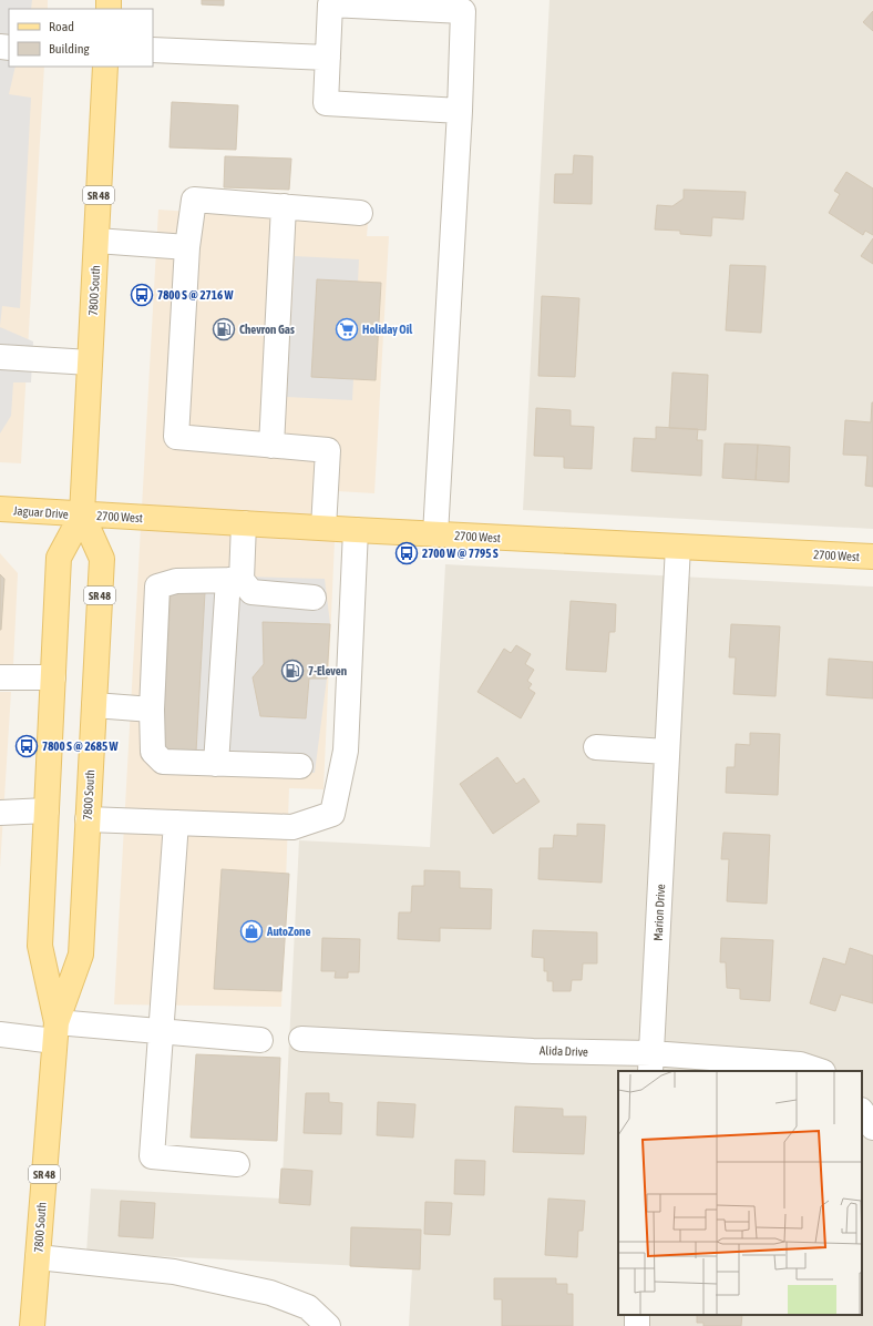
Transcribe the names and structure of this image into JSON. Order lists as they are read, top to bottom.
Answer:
{
  "streets": {
    "main road": [
      "SR 48",
      "7800 South",
      "Jaguar Drive",
      "2700 West"
    ],
    "street": ["Marion Drive", "Alida Drive"]
  },
  "crossings": [
    ["7800 South", "Jaguar Drive"],
    ["7800 South", "2700 West"],
    ["Jaguar Drive", "2700 West"],
    ["2700 West", "Marion Drive"],
    ["Marion Drive", "Alida Drive"]
  ],
  "places": {
    "bus stop": ["7800 S @ 2716 W", "2700 W @ 7795 S", "7800 S @ 2685 W"],
    "fuel station": ["Chevron Gas", "7-Eleven"],
    "supermarket": ["Holiday Oil"],
    "shop": ["AutoZone"]
  },
  "legend": ["Road", "Building"]
}
